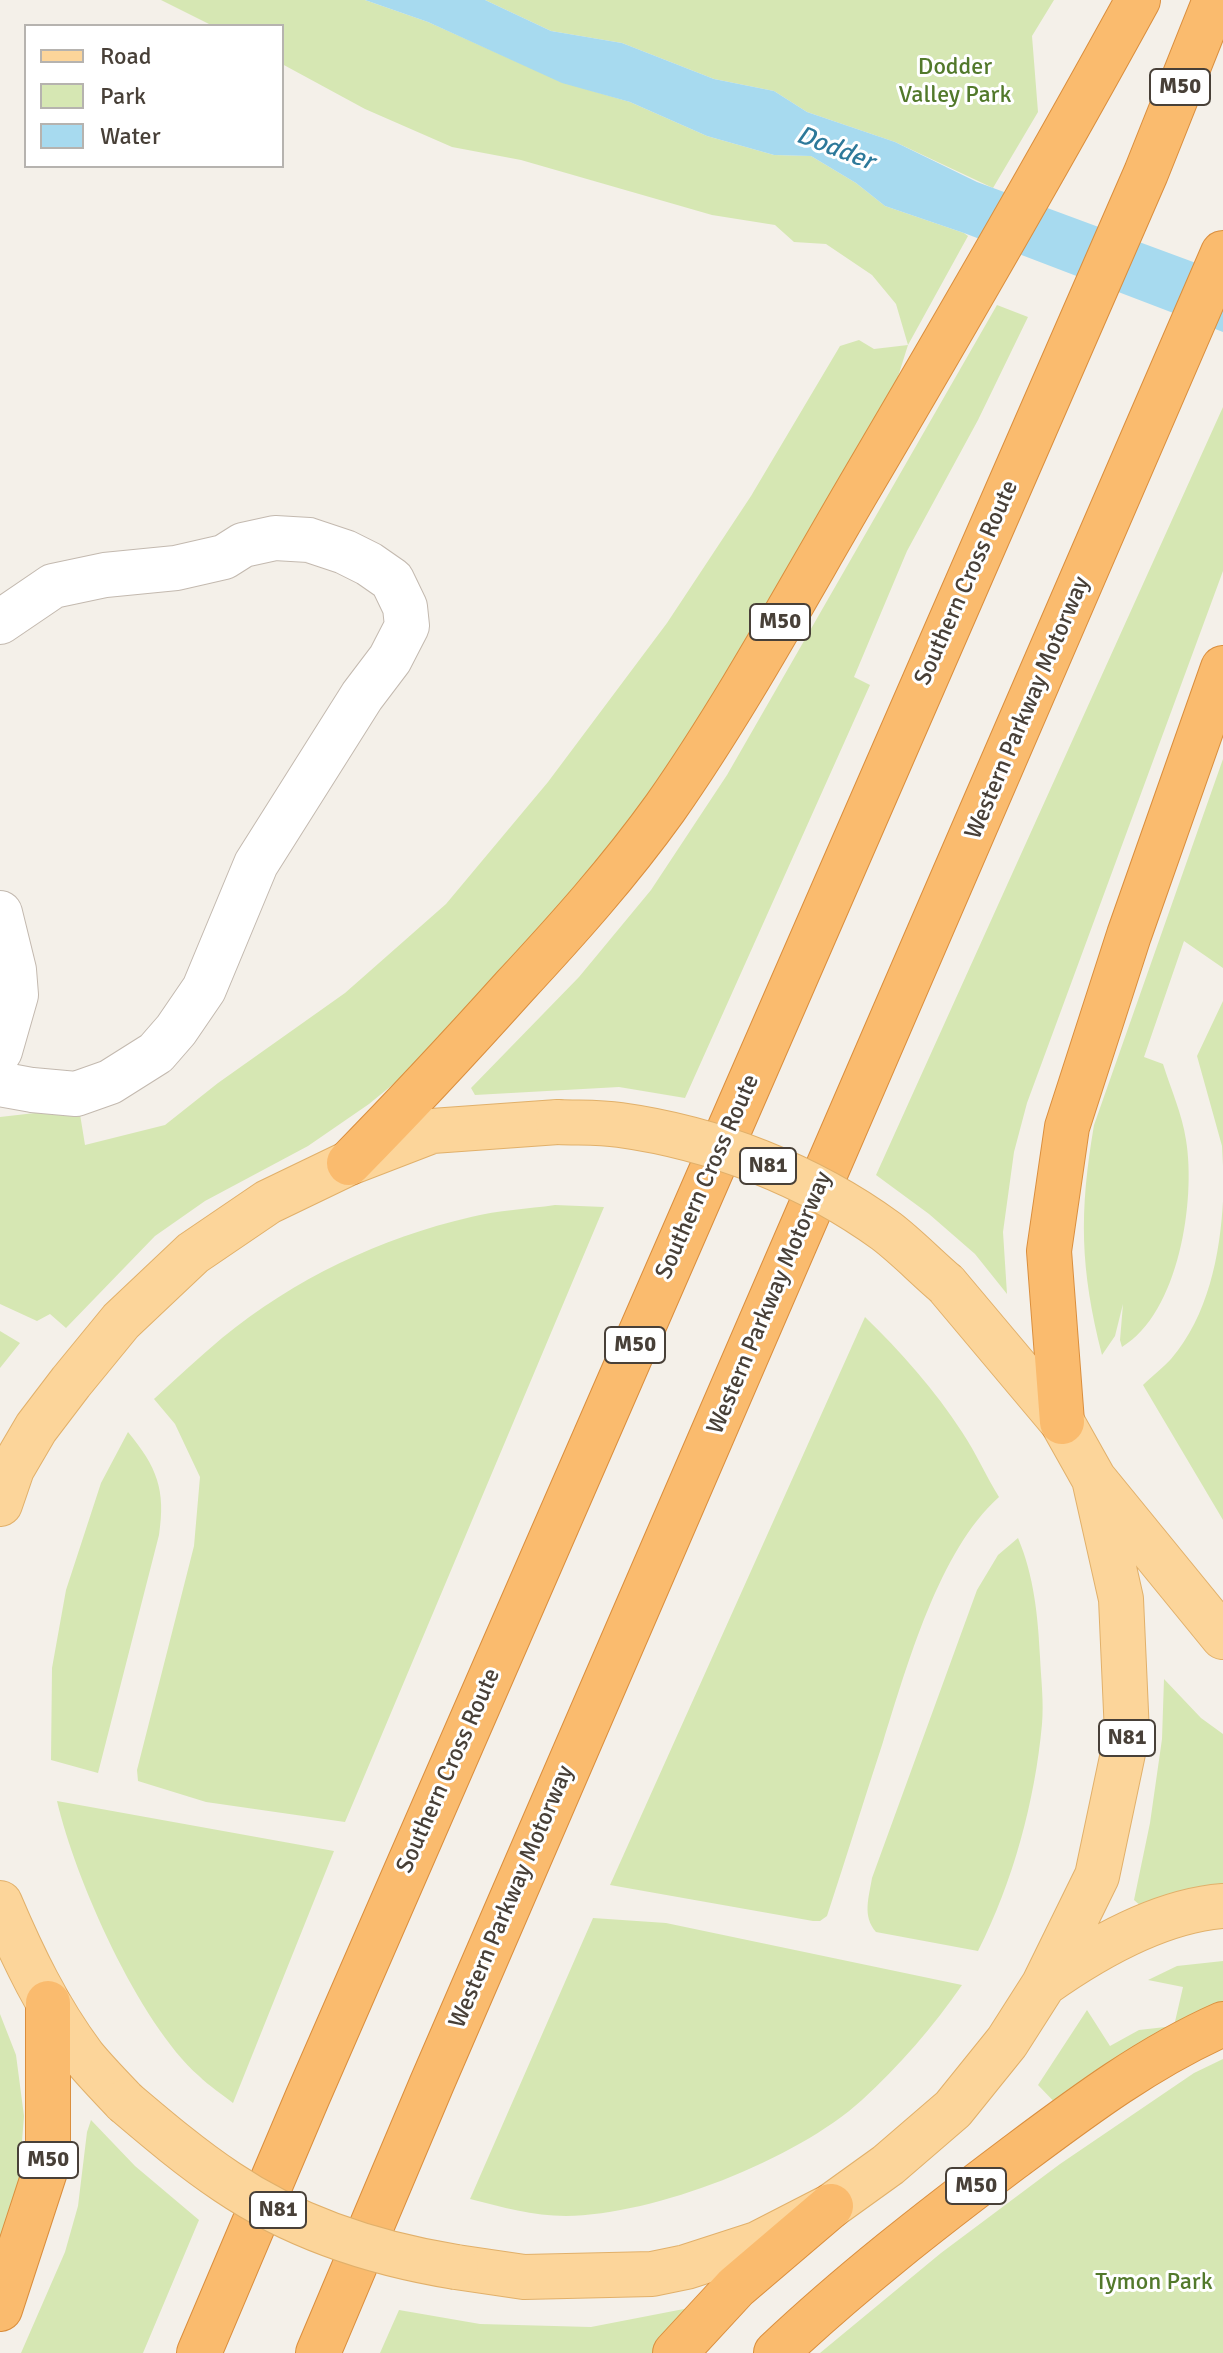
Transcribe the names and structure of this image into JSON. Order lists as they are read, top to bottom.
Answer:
{
  "streets": {
    "highway": ["M50", "Southern Cross Route", "Western Parkway Motorway"],
    "main road": ["N81"]
  },
  "crossings": [
    ["M50", "N81"]
  ],
  "water": ["Dodder"],
  "parks": ["Dodder Valley Park", "Tymon Park"],
  "legend": ["Road", "Park", "Water"]
}
